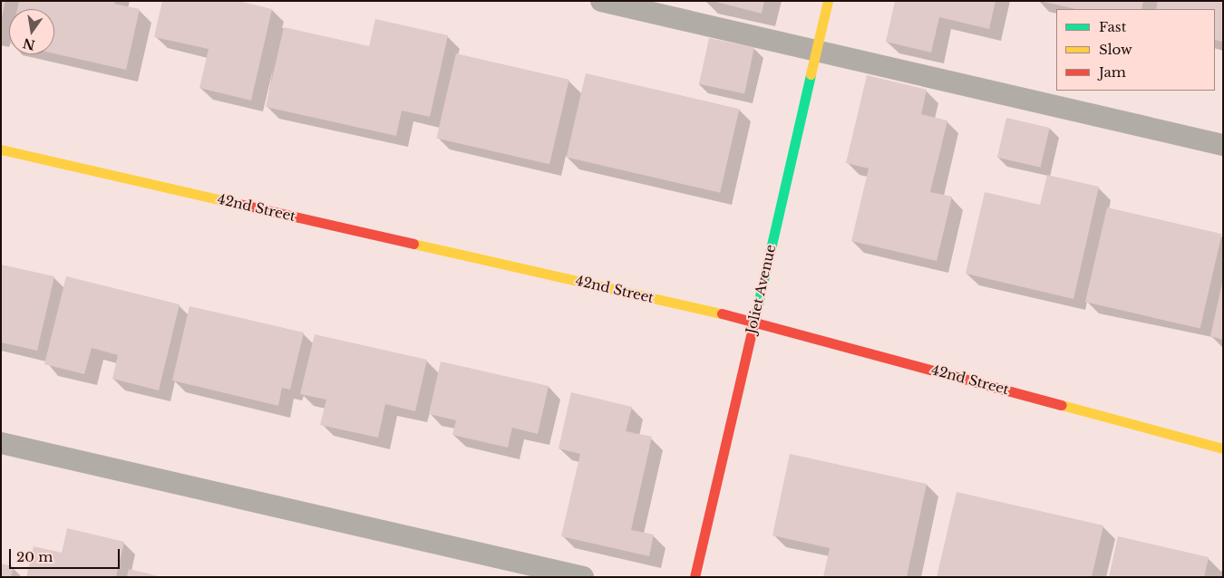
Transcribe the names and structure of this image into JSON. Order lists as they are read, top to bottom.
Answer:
{
  "streets": {
    "street": ["42nd Street", "Joliet Avenue"]
  },
  "crossings": [
    ["42nd Street", "Joliet Avenue"]
  ],
  "legend": ["Fast", "Slow", "Jam"],
  "scale_bar": "20 m",
  "north": "bottom"
}
